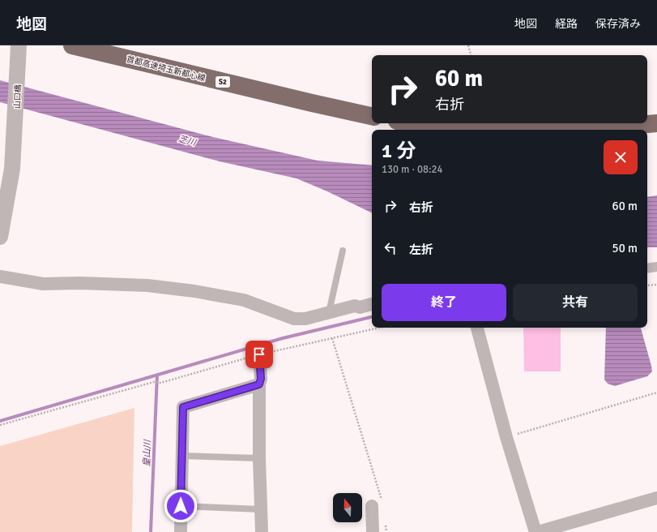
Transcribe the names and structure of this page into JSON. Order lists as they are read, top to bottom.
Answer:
{
  "streets": {
    "highway": ["首都高速埼玉新都心線", "S2"],
    "street": ["山口橋"]
  },
  "water": ["芝川", "皇山川"],
  "north": "top",
  "page": {
    "header": "地図",
    "nav": ["地図", "経路", "保存済み"],
    "turn": ["60 m", "右折"],
    "heading": ["1 分", "130 m · 08:24"],
    "list": [
      {
        "name": "右折",
        "value": "60 m"
      },
      {
        "name": "左折",
        "value": "50 m"
      }
    ],
    "buttons": ["終了", "共有"]
  }
}
